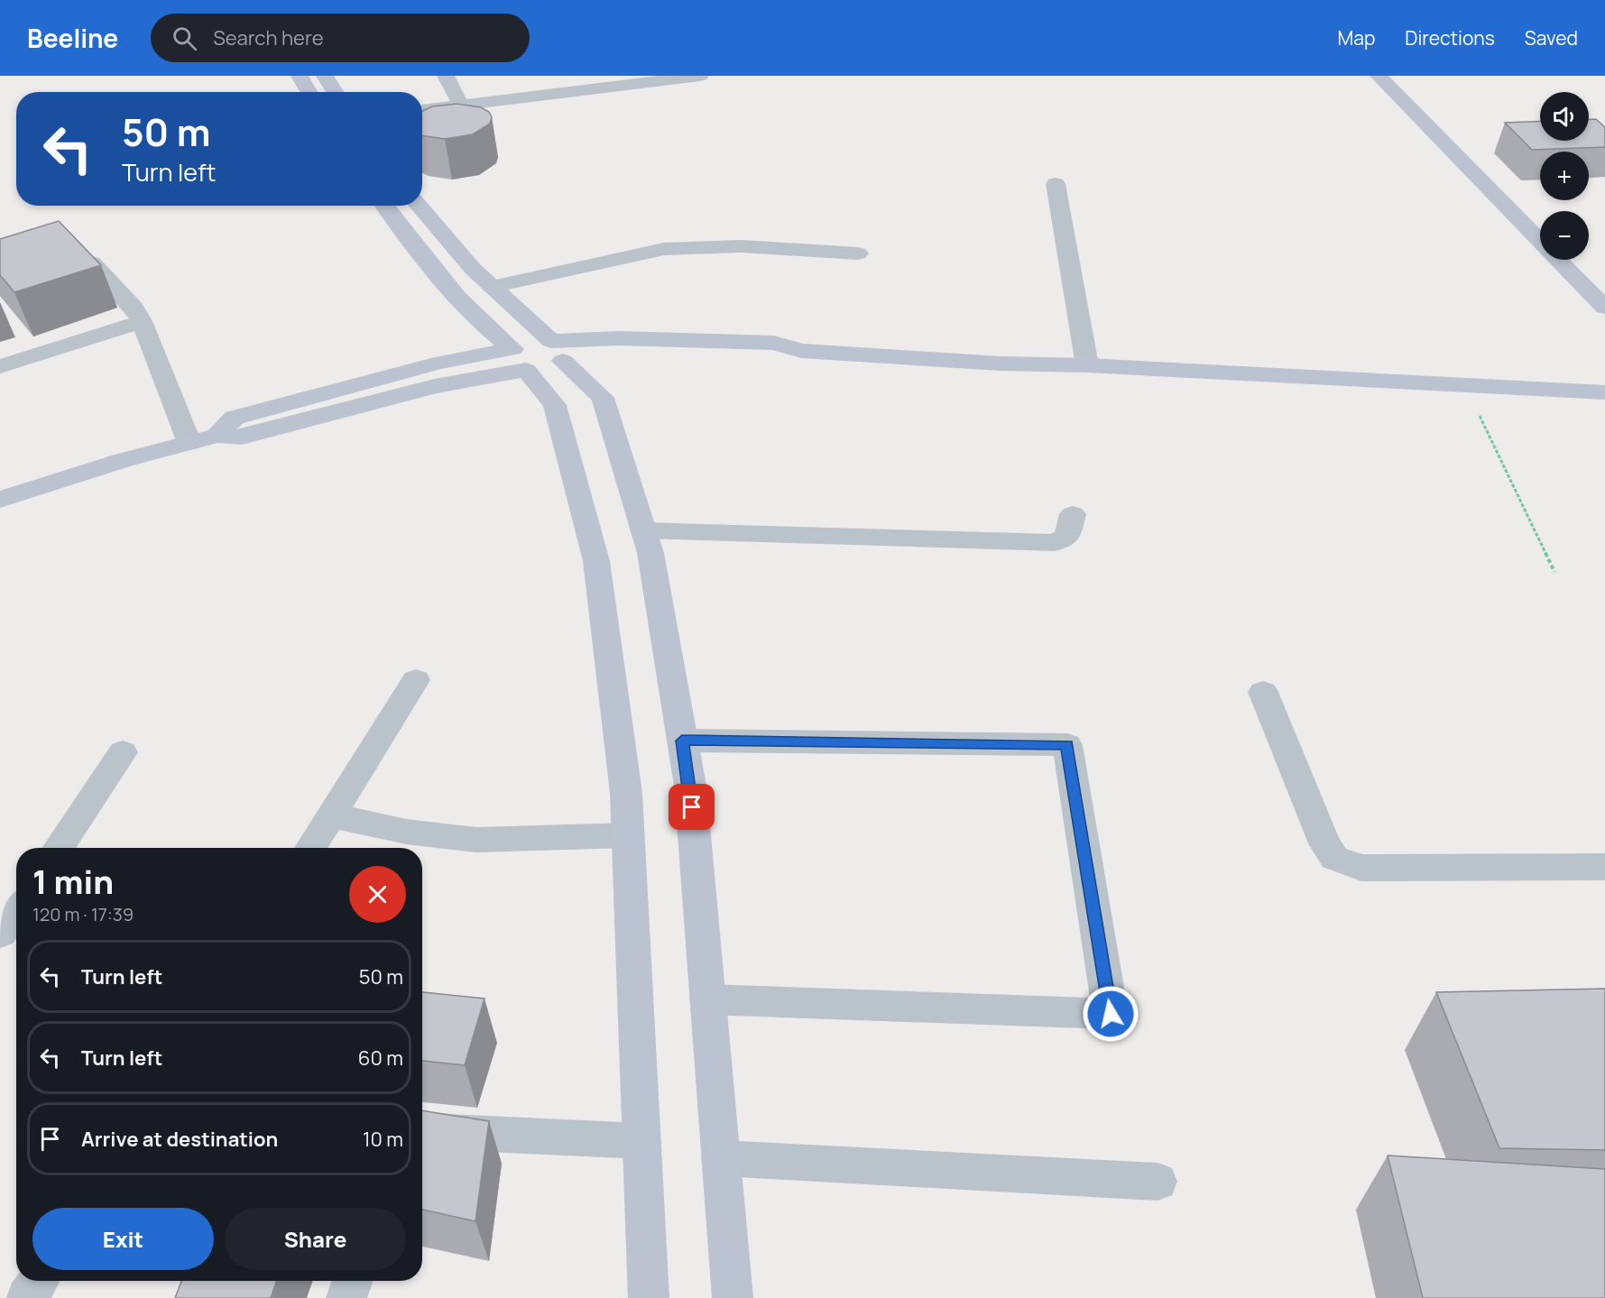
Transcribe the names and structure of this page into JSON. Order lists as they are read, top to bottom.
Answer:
{
  "page": {
    "header": "Beeline",
    "search": "Search here",
    "nav": ["Map", "Directions", "Saved"],
    "map_buttons": ["+", "−"],
    "turn": ["50 m", "Turn left"],
    "heading": ["1 min", "120 m · 17:39"],
    "list": [
      {
        "name": "Turn left",
        "value": "50 m"
      },
      {
        "name": "Turn left",
        "value": "60 m"
      },
      {
        "name": "Arrive at destination",
        "value": "10 m"
      }
    ],
    "buttons": ["Exit", "Share"]
  }
}
